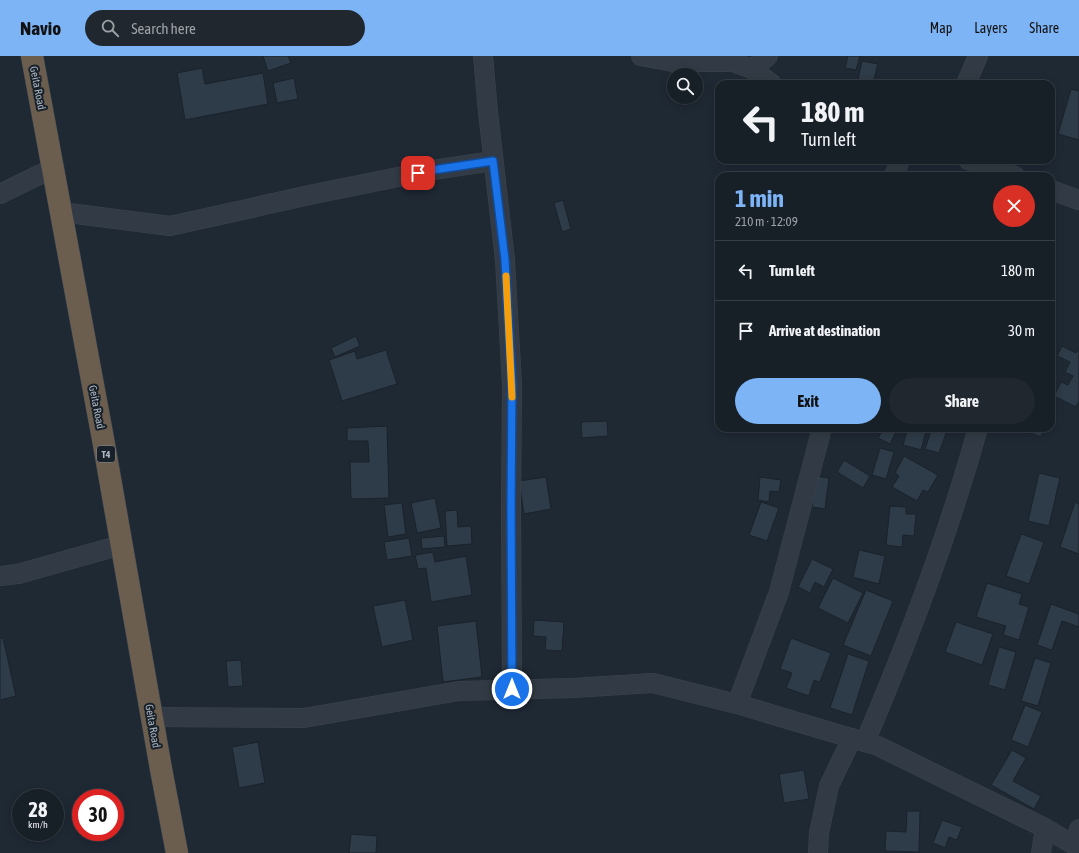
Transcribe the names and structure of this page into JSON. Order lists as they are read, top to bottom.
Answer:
{
  "streets": {
    "highway": ["Geita Road", "T4"]
  },
  "page": {
    "header": "Navio",
    "search": "Search here",
    "nav": ["Map", "Layers", "Share"],
    "turn": ["180 m", "Turn left"],
    "heading": ["1 min", "210 m · 12:09"],
    "list": [
      {
        "name": "Turn left",
        "value": "180 m"
      },
      {
        "name": "Arrive at destination",
        "value": "30 m"
      }
    ],
    "buttons": ["Exit", "Share"],
    "speed": "28 km/h",
    "limit": "30"
  }
}
